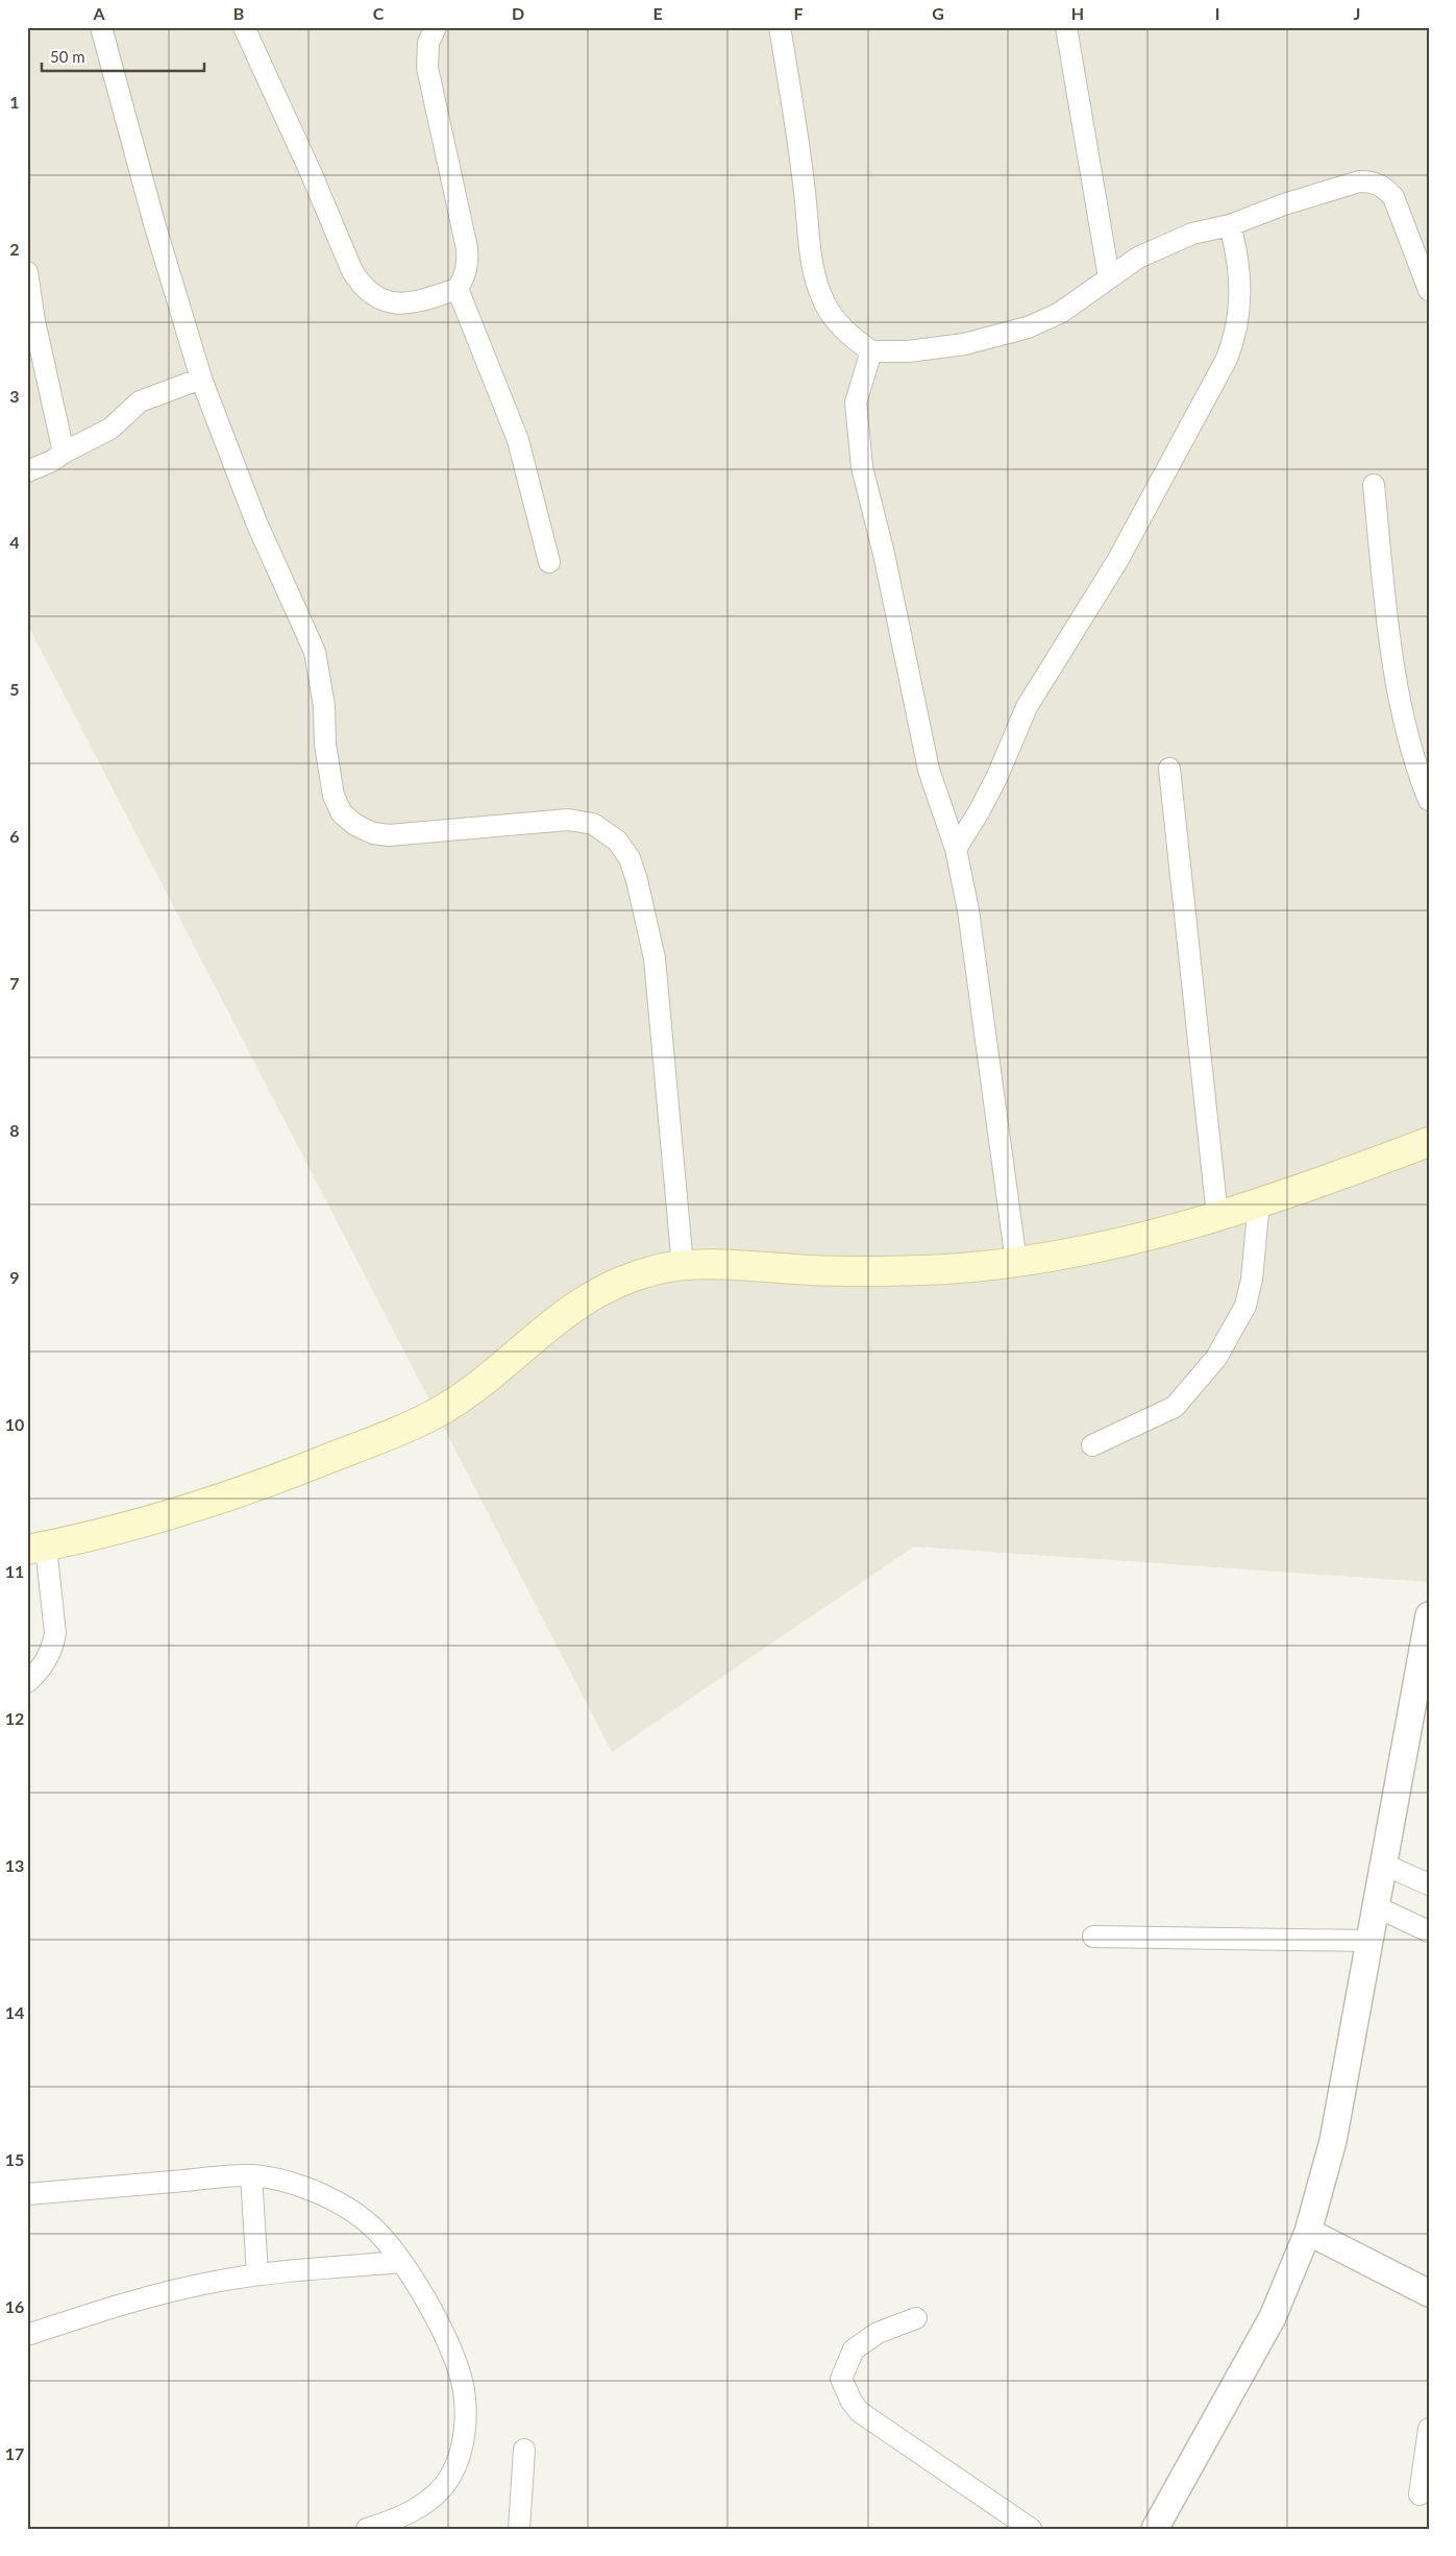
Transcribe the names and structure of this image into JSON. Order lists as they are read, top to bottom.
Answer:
{
  "scale_bar": "50 m",
  "grid": {
    "columns": [
      "A",
      "B",
      "C",
      "D",
      "E",
      "F",
      "G",
      "H",
      "I",
      "J"
    ],
    "rows": [
      "1",
      "2",
      "3",
      "4",
      "5",
      "6",
      "7",
      "8",
      "9",
      "10",
      "11",
      "12",
      "13",
      "14",
      "15",
      "16",
      "17"
    ]
  }
}
